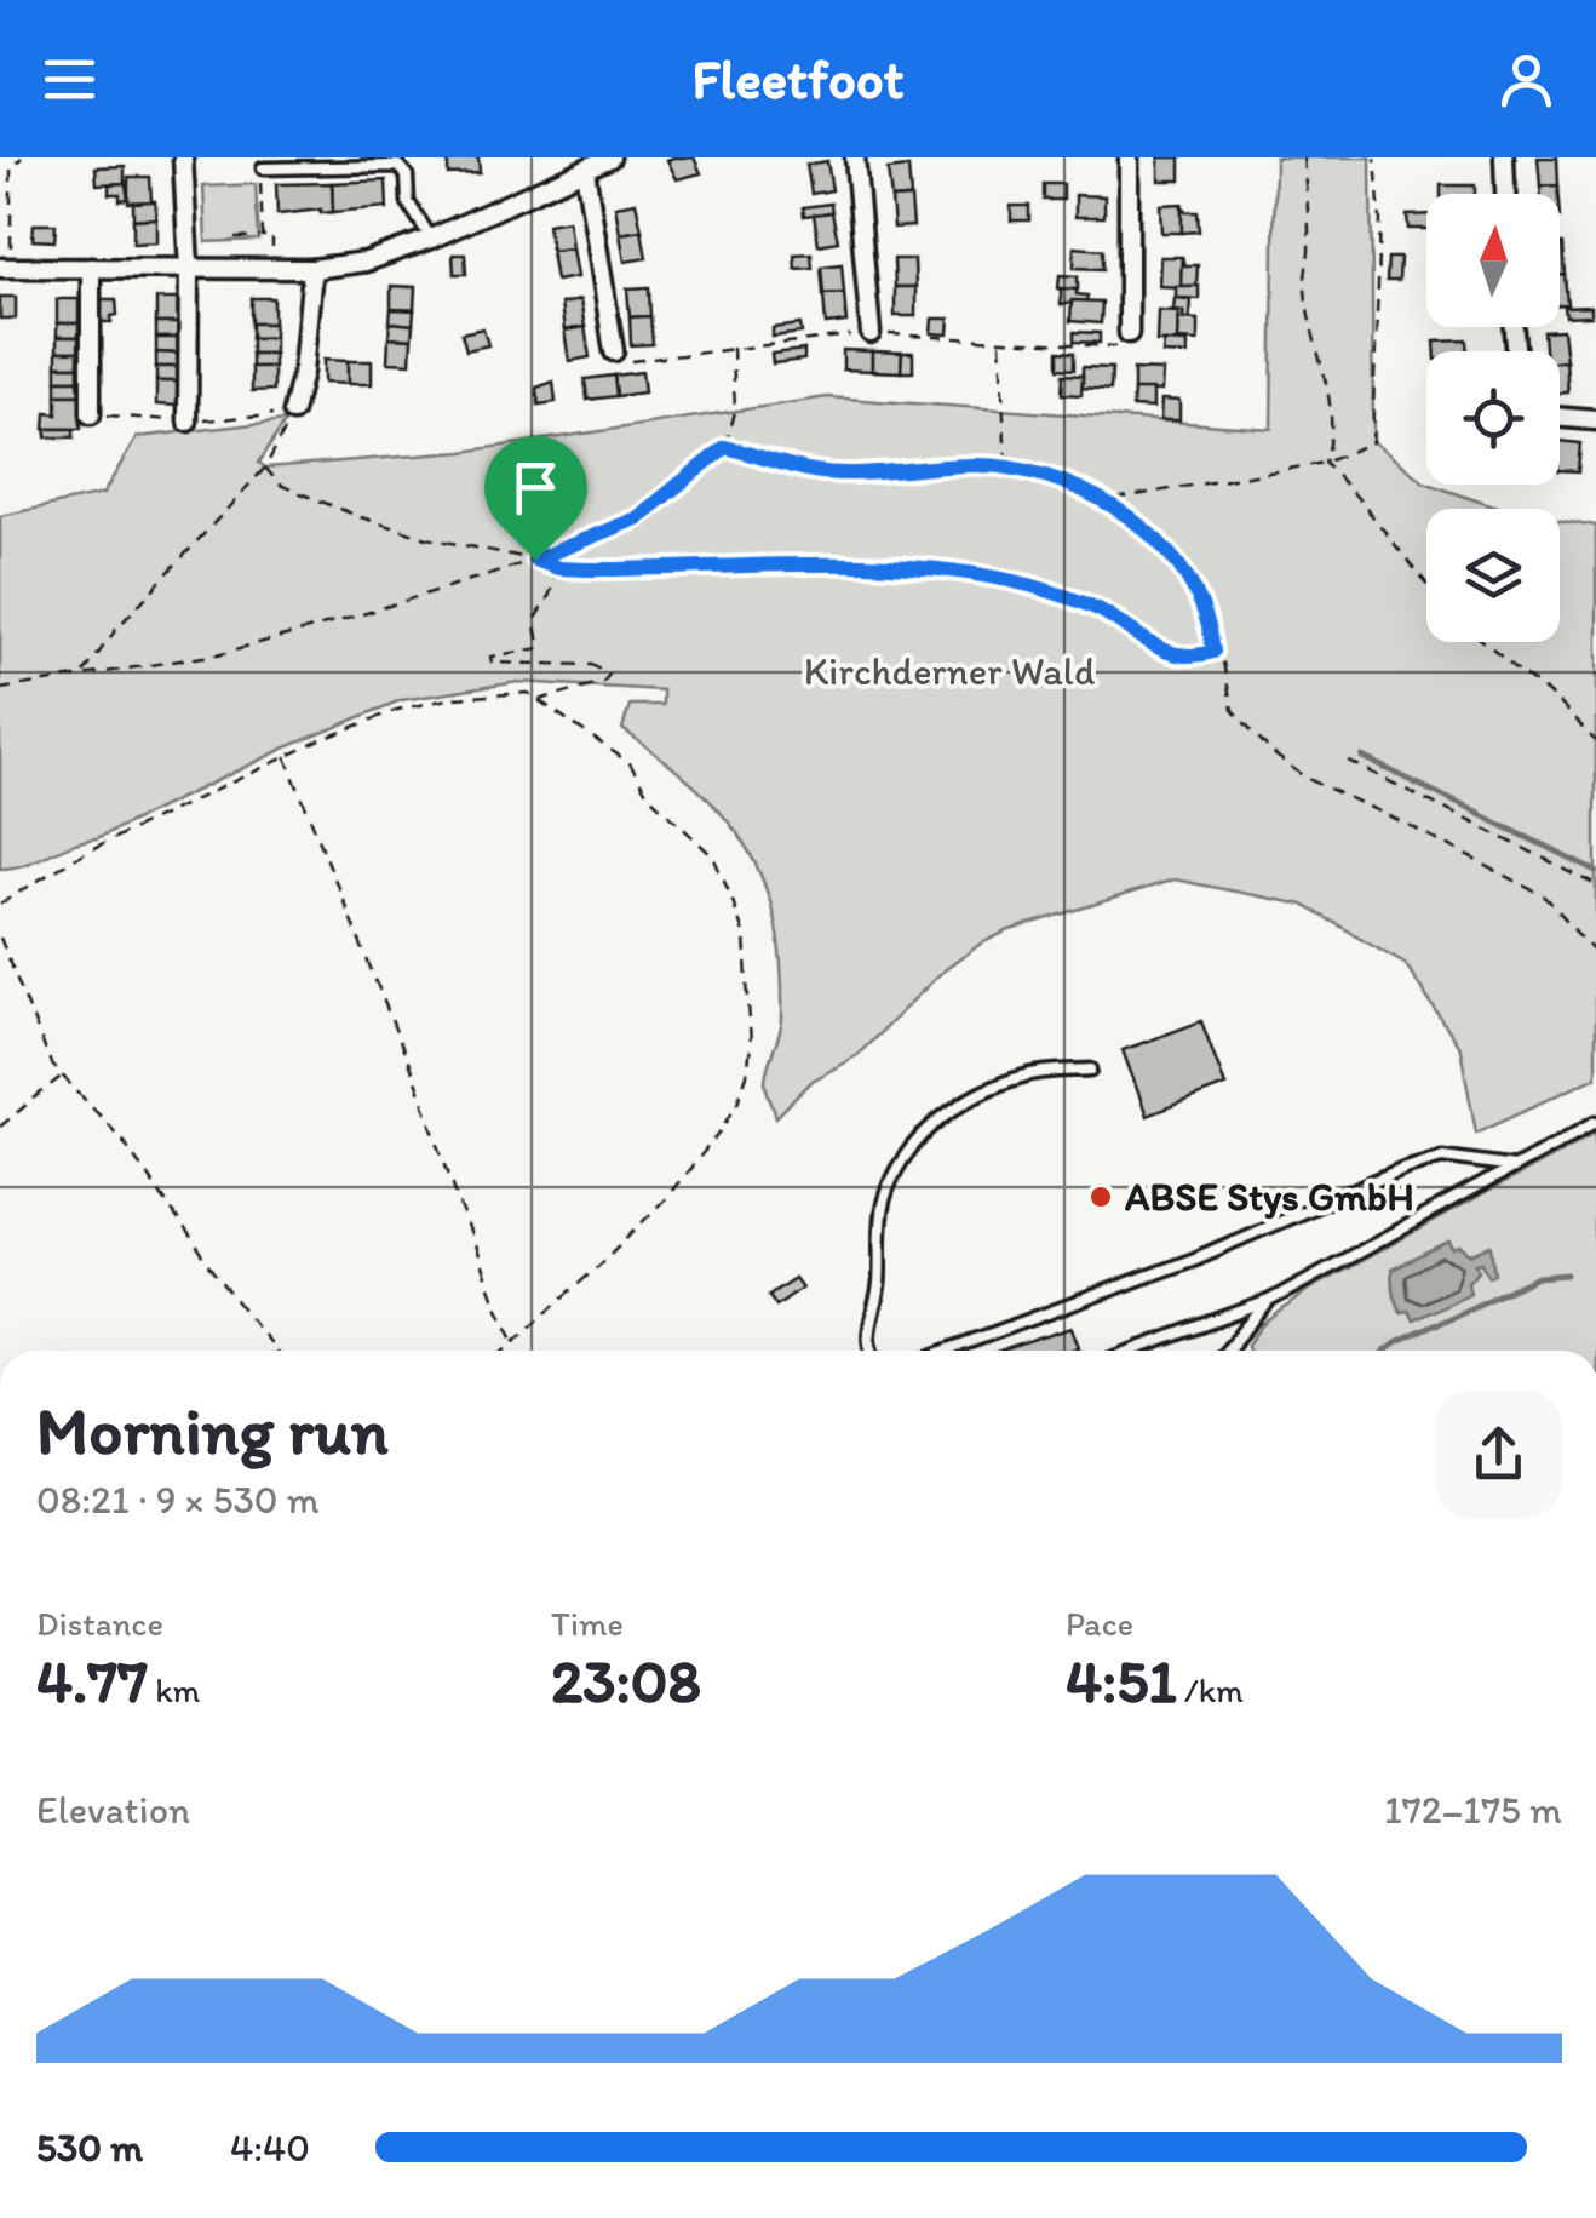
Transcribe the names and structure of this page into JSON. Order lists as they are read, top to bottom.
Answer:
{
  "parks": ["Kirchderner Wald"],
  "places": ["ABSE Stys GmbH"],
  "north": "top",
  "page": {
    "header": "Fleetfoot",
    "heading": ["Morning run", "08:21 · 9 × 530 m"],
    "stats": [
      ["Distance", "4.77 km"],
      ["Time", "23:08"],
      ["Pace", "4:51 /km"]
    ],
    "chart": ["Elevation", "172–175 m"],
    "list": [
      {
        "name": "530 m",
        "note": "4:40"
      }
    ]
  }
}
